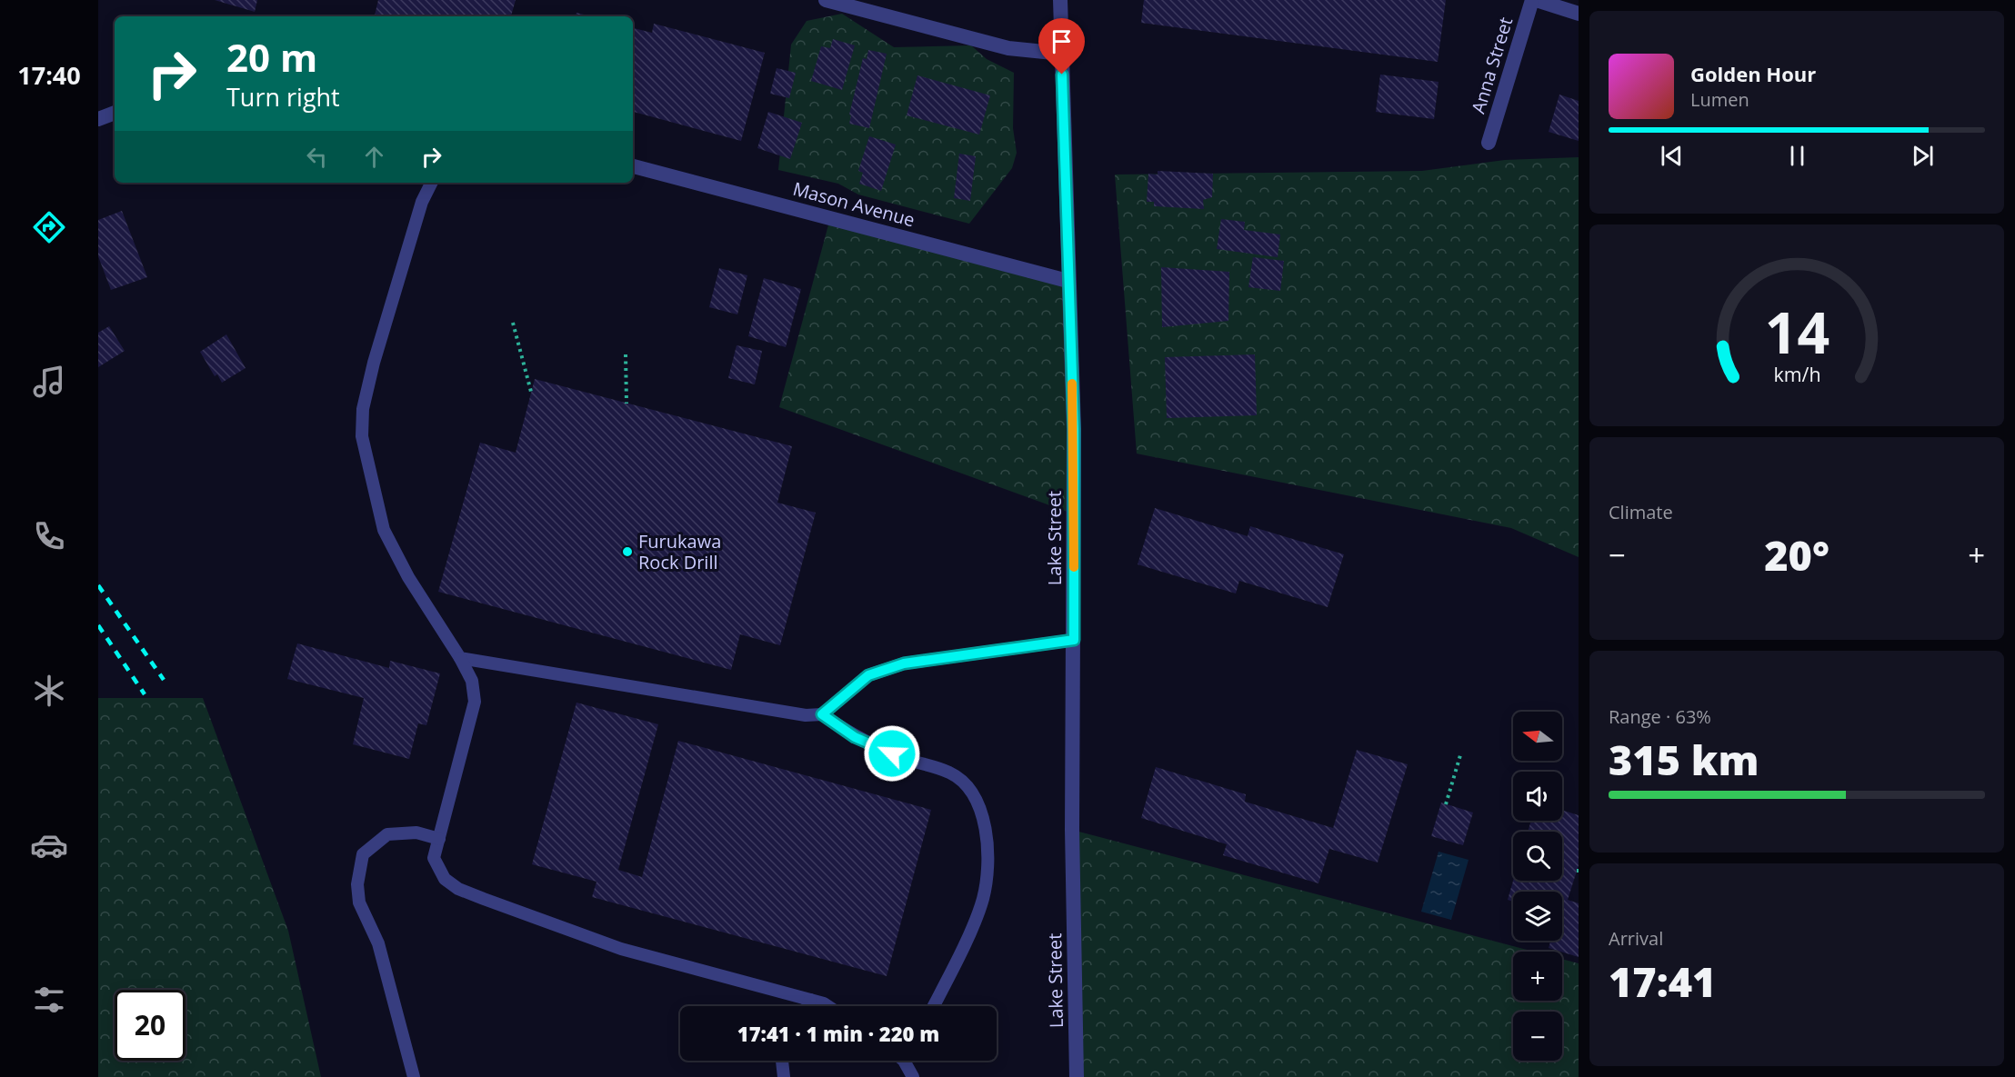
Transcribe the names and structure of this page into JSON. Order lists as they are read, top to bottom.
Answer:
{
  "streets": {
    "street": ["Anna Street", "Mason Avenue", "Lake Street"]
  },
  "crossings": [
    ["Mason Avenue", "Lake Street"]
  ],
  "places": ["Furukawa Rock Drill"],
  "north": "left",
  "page": {
    "tabs": "17:40",
    "turn": ["20 m", "Turn right"],
    "song": ["Golden Hour", "Lumen"],
    "tile": [
      "Climate",
      ["Range · 63%", "315 km"],
      ["Arrival", "17:41"]
    ],
    "heat": ["−", "20°", "+"],
    "map_buttons": ["+", "−"],
    "limit": "20",
    "trip": "17:41 · 1 min · 220 m",
    "gauge": ["14", "km/h"]
  }
}
